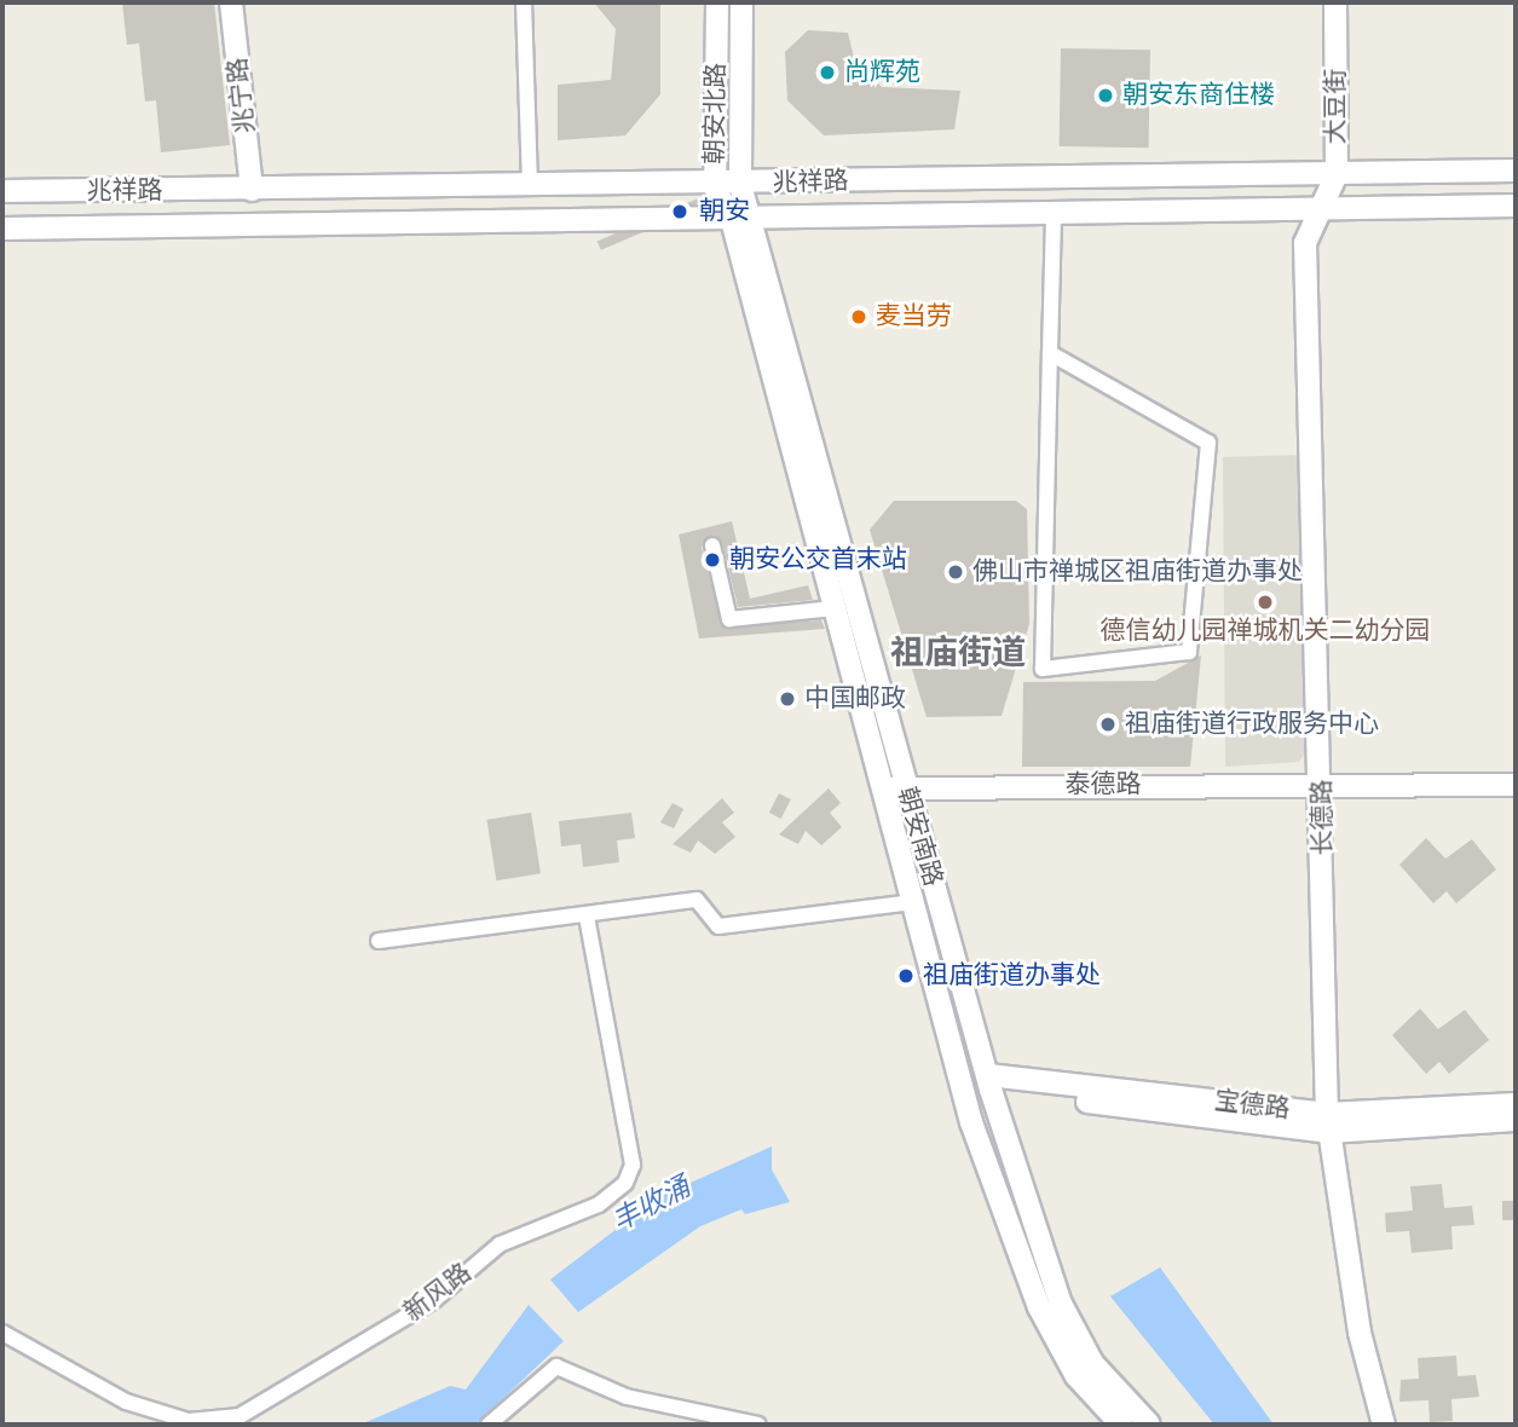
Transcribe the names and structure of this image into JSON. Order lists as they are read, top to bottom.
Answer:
{
  "streets": {
    "main road": [
      "兆宁路",
      "大豆街",
      "朝安北路",
      "兆祥路",
      "泰德路",
      "长德路",
      "朝安南路",
      "宝德路"
    ],
    "street": ["新风路"]
  },
  "crossings": [
    ["兆宁路", "兆祥路"],
    ["大豆街", "兆祥路"],
    ["大豆街", "长德路"],
    ["朝安北路", "兆祥路"],
    ["朝安北路", "朝安南路"],
    ["兆祥路", "长德路"],
    ["兆祥路", "朝安南路"],
    ["泰德路", "长德路"],
    ["泰德路", "朝安南路"],
    ["长德路", "宝德路"],
    ["朝安南路", "宝德路"]
  ],
  "districts": ["祖庙街道"],
  "water": ["丰收涌"],
  "places": [
    "尚辉苑",
    "朝安东商住楼",
    "朝安",
    "麦当劳",
    "朝安公交首末站",
    "佛山市禅城区祖庙街道办事处",
    "德信幼儿园禅城机关二幼分园",
    "中国邮政",
    "祖庙街道行政服务中心",
    "祖庙街道办事处"
  ]
}
